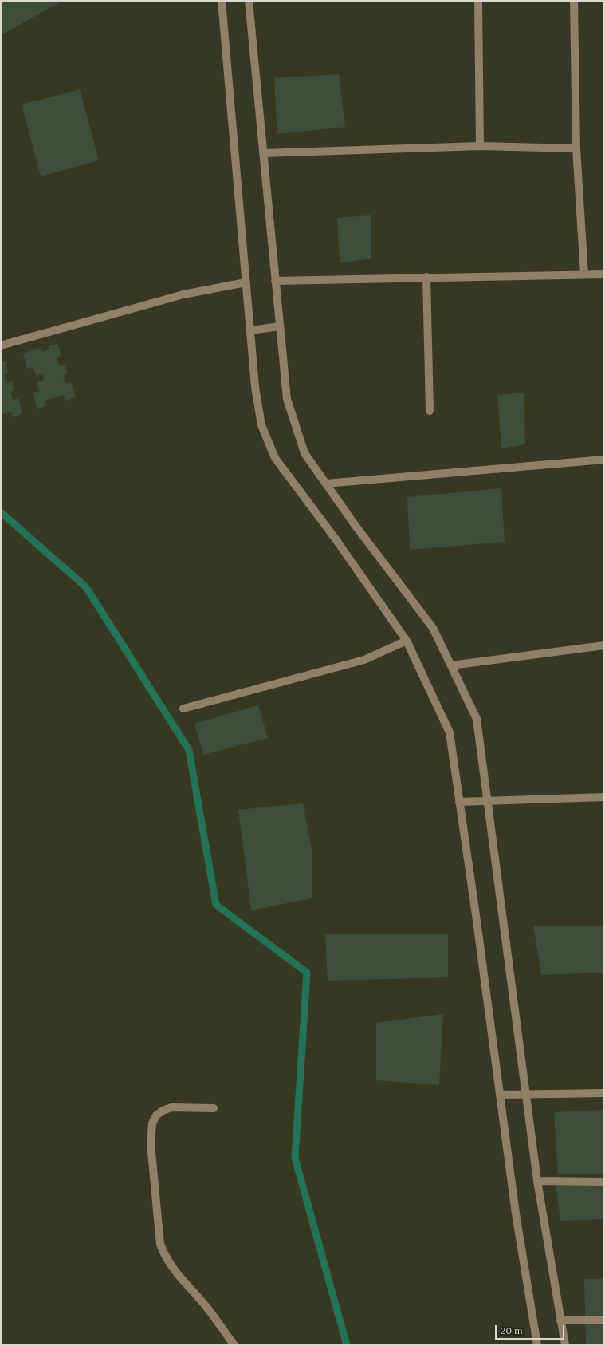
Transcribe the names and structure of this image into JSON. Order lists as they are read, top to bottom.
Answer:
{
  "scale_bar": "20 m"
}
